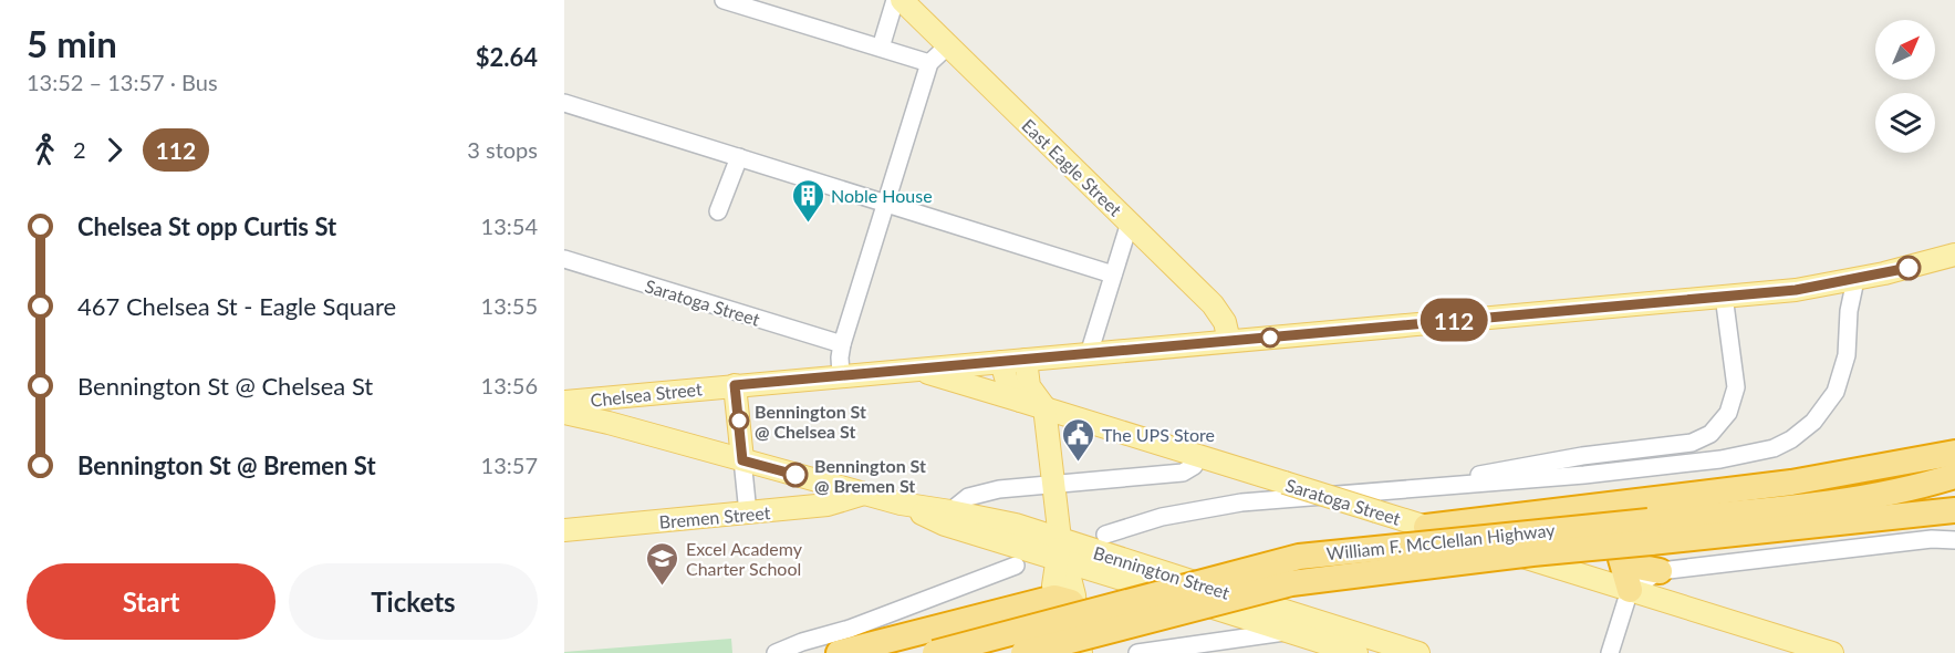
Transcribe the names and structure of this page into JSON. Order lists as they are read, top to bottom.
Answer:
{
  "streets": {
    "highway": ["William F. McClellan Highway"],
    "main road": [
      "East Eagle Street",
      "Saratoga Street",
      "Chelsea Street",
      "Bremen Street",
      "Bennington Street"
    ]
  },
  "crossings": [
    ["East Eagle Street", "Chelsea Street"],
    ["Saratoga Street", "Chelsea Street"],
    ["Bremen Street", "Bennington Street"]
  ],
  "places": {
    "building": ["Noble House"],
    "other": ["Bennington St @ Chelsea St", "Bennington St @ Bremen St"],
    "public building": ["The UPS Store"],
    "school or university": ["Excel Academy Charter School"]
  },
  "lines": ["bus line 112"],
  "north": "top right",
  "page": {
    "heading": ["5 min", "13:52 – 13:57 · Bus", "$2.64"],
    "on_map": "112",
    "legs": ["2", "112", "3 stops"],
    "list": [
      {
        "name": "Chelsea St opp Curtis St",
        "value": "13:54"
      },
      {
        "name": "467 Chelsea St - Eagle Square",
        "value": "13:55"
      },
      {
        "name": "Bennington St @ Chelsea St",
        "value": "13:56"
      },
      {
        "name": "Bennington St @ Bremen St",
        "value": "13:57"
      }
    ],
    "buttons": ["Start", "Tickets"]
  }
}
